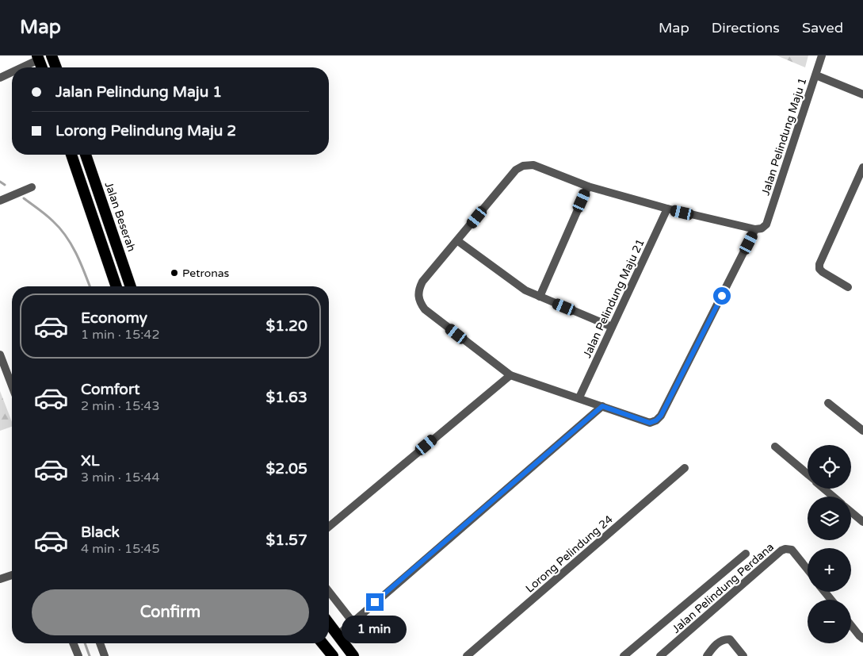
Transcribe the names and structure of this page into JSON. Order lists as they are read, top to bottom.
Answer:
{
  "streets": {
    "highway": ["Jalan Beserah"],
    "street": [
      "Jalan Pelindung Maju 1",
      "Jalan Pelindung Maju 21",
      "Lorong Pelindung 24",
      "Jalan Pelindung Perdana"
    ]
  },
  "places": ["Petronas"],
  "page": {
    "header": "Map",
    "nav": ["Map", "Directions", "Saved"],
    "banner": ["Jalan Pelindung Maju 1", "Lorong Pelindung Maju 2"],
    "list": [
      {
        "name": "Economy",
        "note": "1 min · 15:42",
        "value": "$1.20"
      },
      {
        "name": "Comfort",
        "note": "2 min · 15:43",
        "value": "$1.63"
      },
      {
        "name": "XL",
        "note": "3 min · 15:44",
        "value": "$2.05"
      },
      {
        "name": "Black",
        "note": "4 min · 15:45",
        "value": "$1.57"
      }
    ],
    "map_buttons": ["+", "−"],
    "buttons": "Confirm",
    "bubble": "1 min"
  }
}
